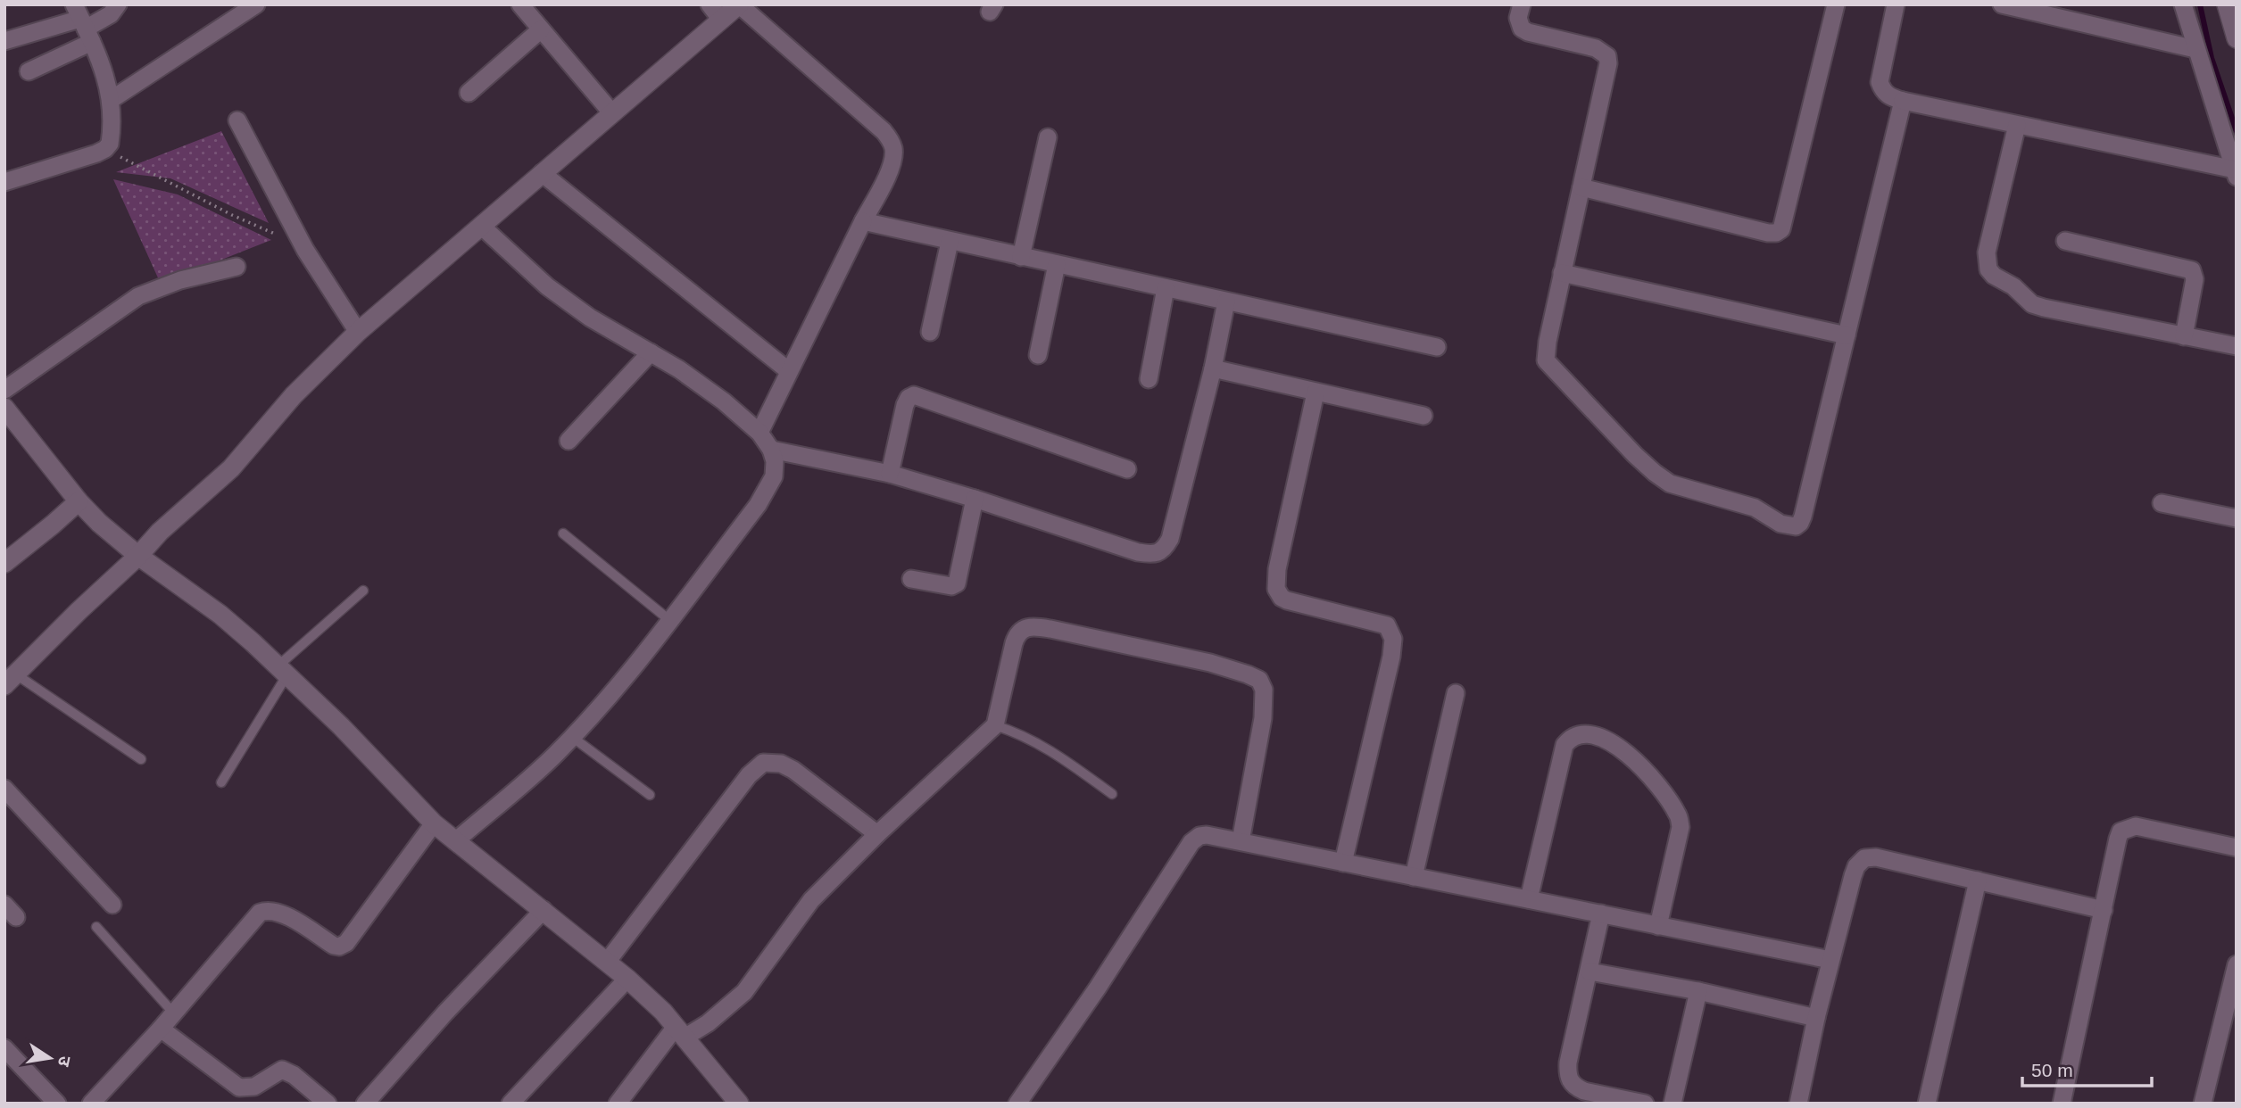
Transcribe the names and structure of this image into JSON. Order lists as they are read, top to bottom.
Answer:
{
  "scale_bar": "50 m",
  "north": "right"
}
